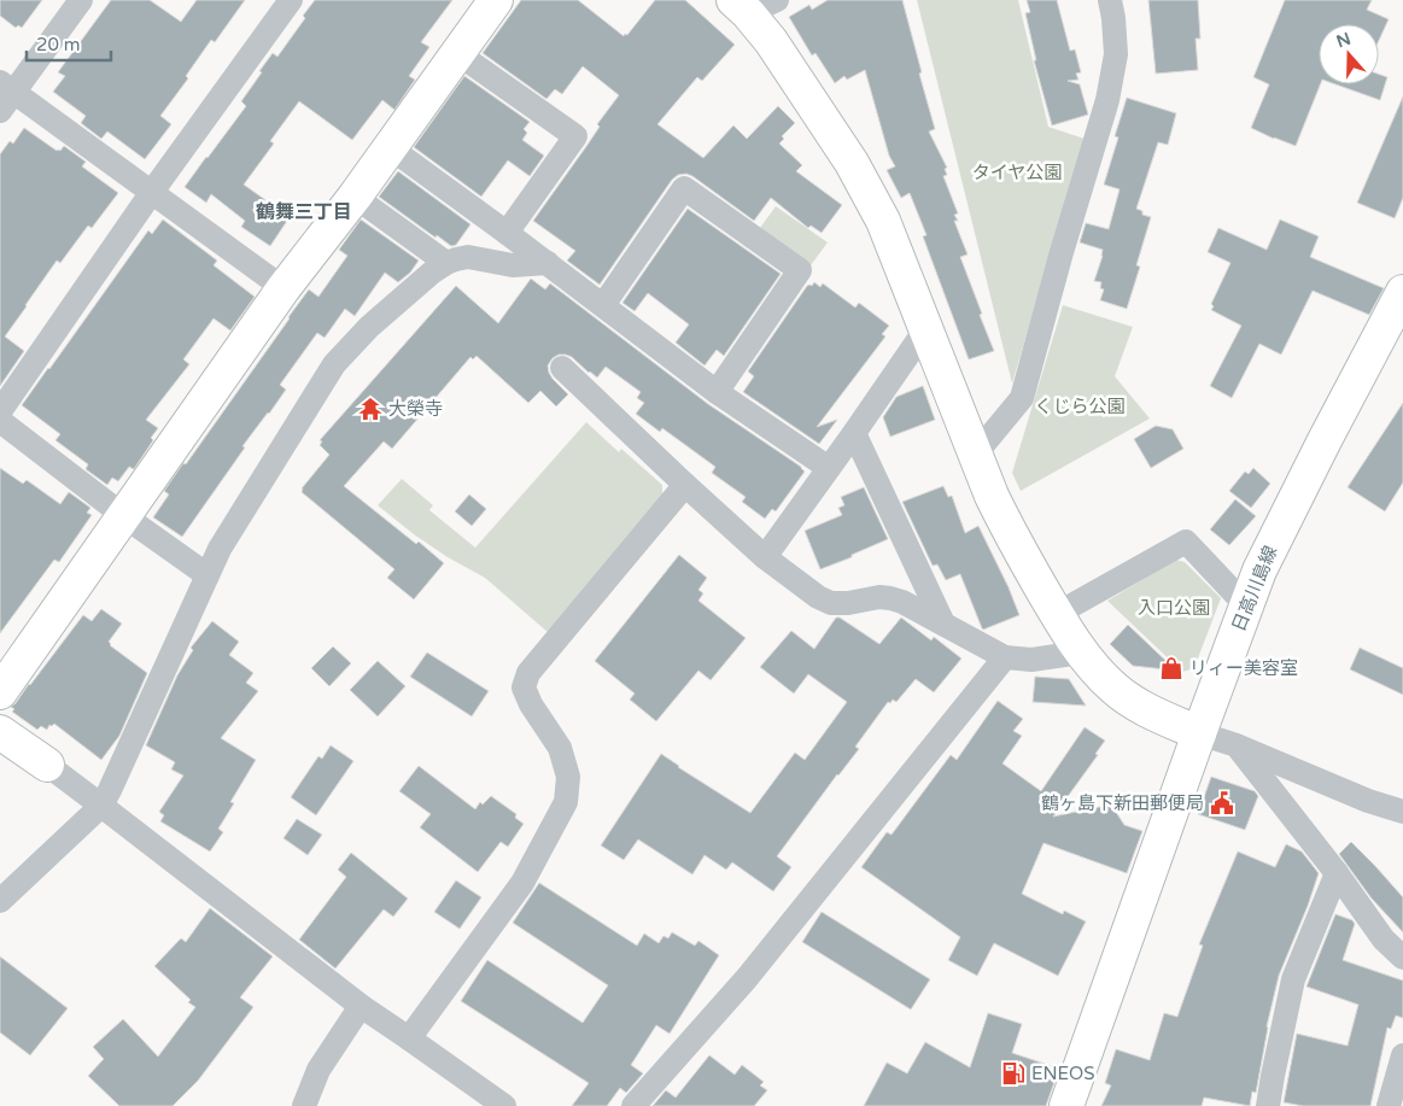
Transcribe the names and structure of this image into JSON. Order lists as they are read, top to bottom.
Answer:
{
  "streets": {
    "street": ["日高川島線"]
  },
  "districts": ["鶴舞三丁目"],
  "parks": ["タイヤ公園", "くじら公園", "入口公園"],
  "places": {
    "temple": ["大榮寺"],
    "shop": ["リィー美容室"],
    "public building": ["鶴ヶ島下新田郵便局"],
    "fuel station": ["ENEOS"]
  },
  "scale_bar": "20 m",
  "north": "top"
}
